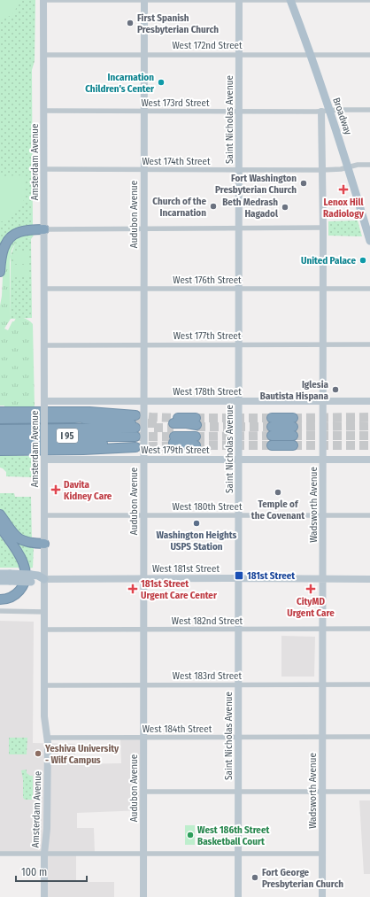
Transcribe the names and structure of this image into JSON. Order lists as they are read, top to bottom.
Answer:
{
  "streets": {
    "highway": ["I 95"],
    "main road": [
      "Broadway",
      "Saint Nicholas Avenue",
      "Amsterdam Avenue",
      "Audubon Avenue",
      "West 178th Street",
      "West 179th Street",
      "Wadsworth Avenue",
      "West 181st Street"
    ],
    "street": [
      "West 172nd Street",
      "West 173rd Street",
      "West 174th Street",
      "West 176th Street",
      "West 177th Street",
      "West 180th Street",
      "West 182nd Street",
      "West 183rd Street",
      "West 184th Street"
    ]
  },
  "crossings": [
    ["West 172nd Street", "Broadway"],
    ["West 172nd Street", "Saint Nicholas Avenue"],
    ["West 172nd Street", "Amsterdam Avenue"],
    ["West 172nd Street", "Audubon Avenue"],
    ["West 173rd Street", "Broadway"],
    ["West 173rd Street", "Saint Nicholas Avenue"],
    ["West 173rd Street", "Amsterdam Avenue"],
    ["West 173rd Street", "Audubon Avenue"],
    ["West 173rd Street", "Wadsworth Avenue"],
    ["Broadway", "West 174th Street"],
    ["Saint Nicholas Avenue", "West 174th Street"],
    ["Saint Nicholas Avenue", "West 176th Street"],
    ["Saint Nicholas Avenue", "West 177th Street"],
    ["Saint Nicholas Avenue", "West 178th Street"],
    ["Saint Nicholas Avenue", "West 179th Street"],
    ["Saint Nicholas Avenue", "West 180th Street"],
    ["Saint Nicholas Avenue", "West 181st Street"],
    ["Saint Nicholas Avenue", "West 182nd Street"],
    ["Saint Nicholas Avenue", "West 183rd Street"],
    ["Saint Nicholas Avenue", "West 184th Street"],
    ["West 174th Street", "Amsterdam Avenue"],
    ["West 174th Street", "Audubon Avenue"],
    ["West 174th Street", "Wadsworth Avenue"],
    ["Amsterdam Avenue", "West 176th Street"],
    ["Amsterdam Avenue", "West 177th Street"],
    ["Amsterdam Avenue", "West 178th Street"],
    ["Amsterdam Avenue", "West 179th Street"],
    ["Amsterdam Avenue", "West 180th Street"],
    ["Amsterdam Avenue", "West 181st Street"],
    ["Amsterdam Avenue", "West 182nd Street"],
    ["Amsterdam Avenue", "West 183rd Street"],
    ["Amsterdam Avenue", "West 184th Street"],
    ["Audubon Avenue", "West 176th Street"],
    ["Audubon Avenue", "West 177th Street"],
    ["Audubon Avenue", "West 178th Street"],
    ["Audubon Avenue", "West 179th Street"],
    ["Audubon Avenue", "West 180th Street"],
    ["Audubon Avenue", "West 181st Street"],
    ["Audubon Avenue", "West 182nd Street"],
    ["Audubon Avenue", "West 183rd Street"],
    ["Audubon Avenue", "West 184th Street"],
    ["West 176th Street", "Wadsworth Avenue"],
    ["West 177th Street", "Wadsworth Avenue"],
    ["West 178th Street", "Wadsworth Avenue"],
    ["West 179th Street", "Wadsworth Avenue"],
    ["Wadsworth Avenue", "West 180th Street"],
    ["Wadsworth Avenue", "West 181st Street"],
    ["Wadsworth Avenue", "West 182nd Street"],
    ["Wadsworth Avenue", "West 183rd Street"],
    ["Wadsworth Avenue", "West 184th Street"]
  ],
  "places": {
    "other": [
      "First Spanish Presbyterian Church",
      "Incarnation Children's Center",
      "Fort Washington Presbyterian Church",
      "Church of the Incarnation",
      "Beth Medrash Hagadol",
      "United Palace",
      "Iglesia Bautista Hispana",
      "Temple of the Covenant",
      "Washington Heights USPS Station",
      "Yeshiva University - Wilf Campus",
      "West 186th Street Basketball Court",
      "Fort George Presbyterian Church"
    ],
    "health": [
      "Lenox Hill Radiology",
      "Davita Kidney Care",
      "181st Street Urgent Care Center",
      "CityMD Urgent Care"
    ],
    "transit": ["181st Street"]
  },
  "scale_bar": "100 m"
}
